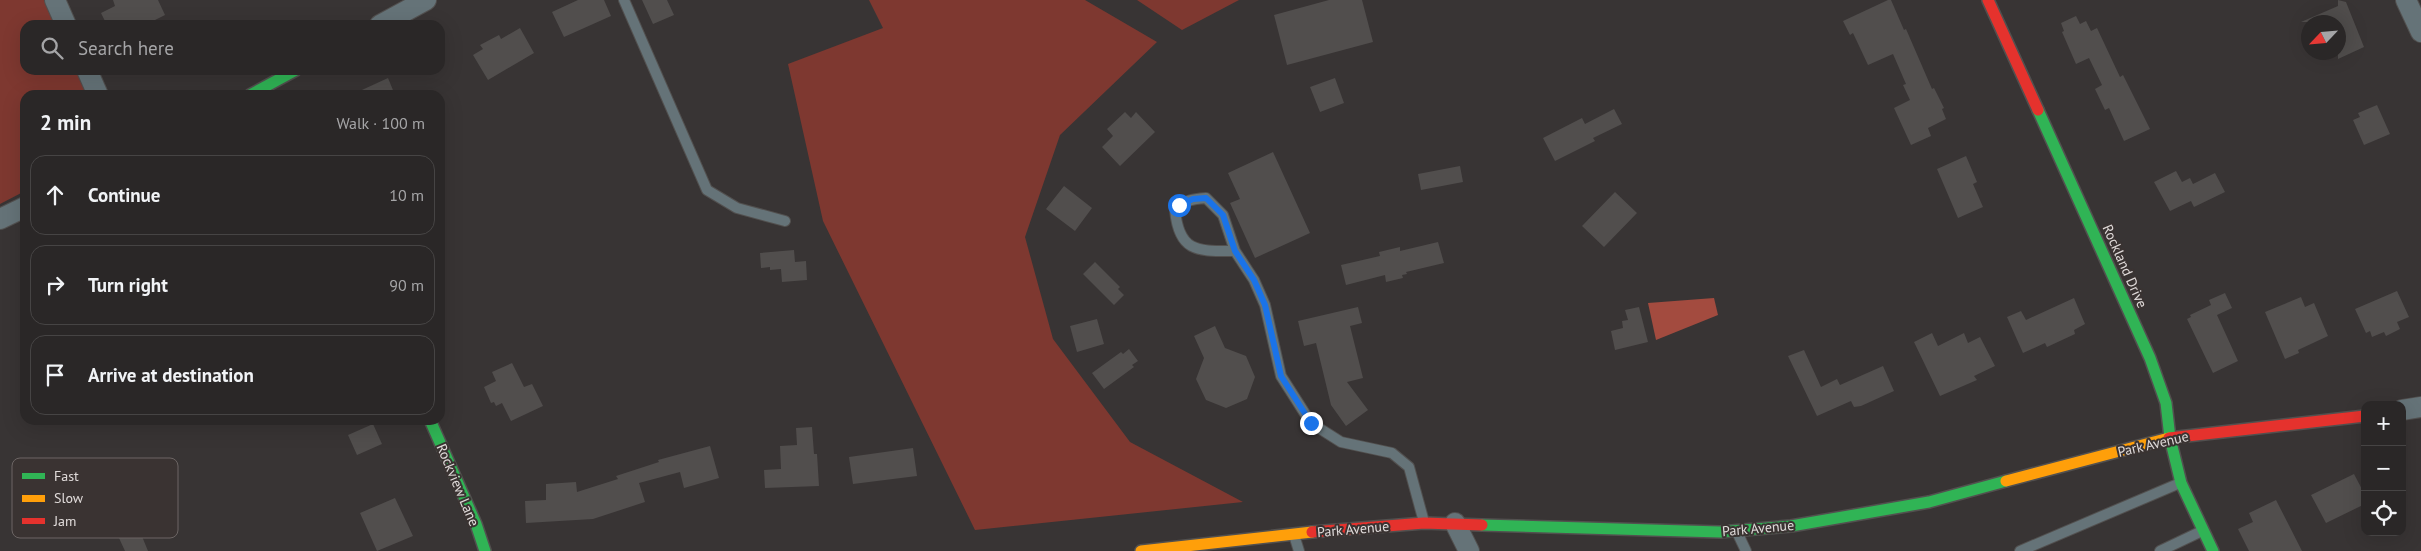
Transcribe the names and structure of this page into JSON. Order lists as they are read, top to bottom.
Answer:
{
  "streets": {
    "street": ["Rockland Drive", "Park Avenue", "Rockview Lane"]
  },
  "crossings": [
    ["Rockland Drive", "Park Avenue"]
  ],
  "legend": ["Fast", "Slow", "Jam"],
  "north": "bottom left",
  "page": {
    "search": "Search here",
    "heading": ["2 min", "Walk · 100 m"],
    "list": [
      ["Continue", "10 m"],
      ["Turn right", "90 m"],
      "Arrive at destination"
    ],
    "map_buttons": ["+", "−"]
  }
}
